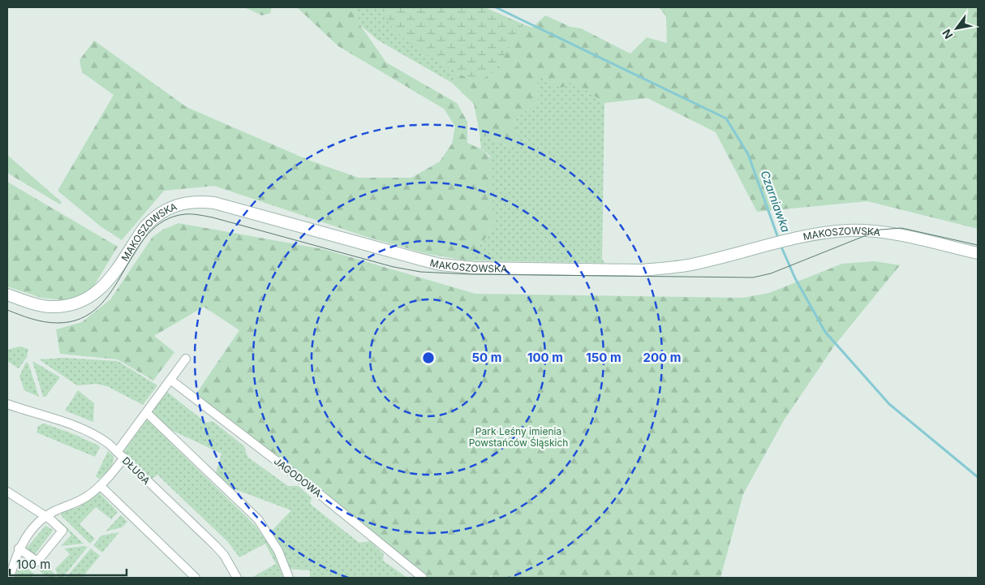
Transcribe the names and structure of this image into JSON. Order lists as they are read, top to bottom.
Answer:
{
  "streets": {
    "main road": ["MAKOSZOWSKA"],
    "street": ["DŁUGA", "JAGODOWA"]
  },
  "water": ["Czarniawka"],
  "parks": ["Park Leśny imienia Powstańców Śląskich"],
  "scale_bar": "100 m",
  "north": "bottom left",
  "rings": [
    "50 m",
    "100 m",
    "150 m",
    "200 m"
  ]
}
